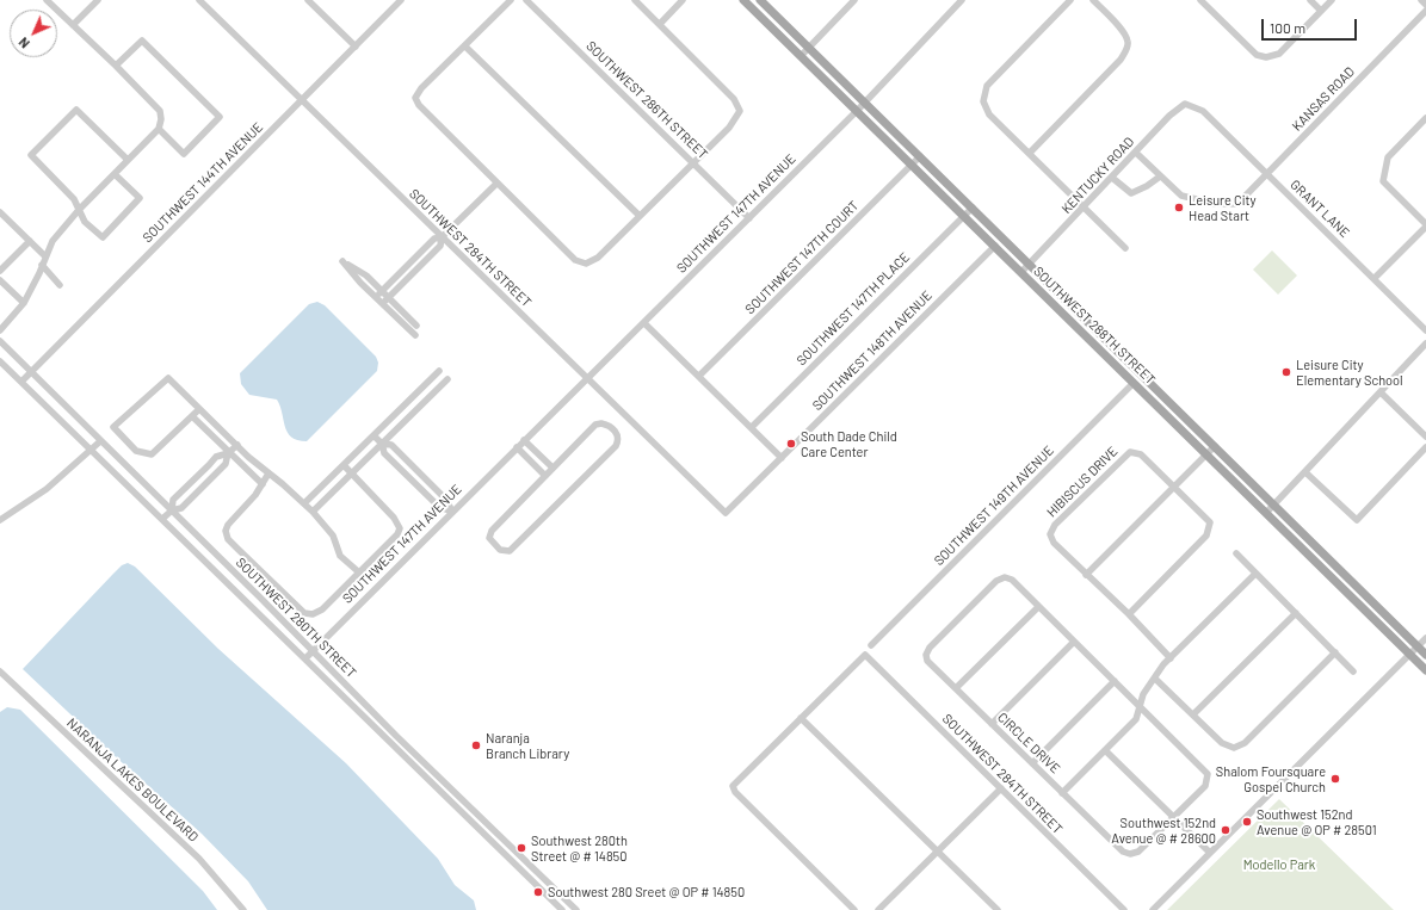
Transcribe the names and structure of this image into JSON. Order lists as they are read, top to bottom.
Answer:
{
  "streets": {
    "main road": ["SOUTHWEST 288TH STREET"],
    "street": [
      "KANSAS ROAD",
      "SOUTHWEST 286TH STREET",
      "KENTUCKY ROAD",
      "SOUTHWEST 144TH AVENUE",
      "GRANT LANE",
      "SOUTHWEST 147TH AVENUE",
      "SOUTHWEST 284TH STREET",
      "SOUTHWEST 147TH COURT",
      "SOUTHWEST 147TH PLACE",
      "SOUTHWEST 148TH AVENUE",
      "HIBISCUS DRIVE",
      "SOUTHWEST 149TH AVENUE",
      "SOUTHWEST 280TH STREET",
      "CIRCLE DRIVE",
      "NARANJA LAKES BOULEVARD"
    ]
  },
  "crossings": [
    ["KANSAS ROAD", "GRANT LANE"],
    ["SOUTHWEST 286TH STREET", "SOUTHWEST 147TH AVENUE"],
    ["KENTUCKY ROAD", "GRANT LANE"],
    ["KENTUCKY ROAD", "SOUTHWEST 288TH STREET"],
    ["SOUTHWEST 144TH AVENUE", "SOUTHWEST 284TH STREET"],
    ["SOUTHWEST 144TH AVENUE", "SOUTHWEST 280TH STREET"],
    ["SOUTHWEST 147TH AVENUE", "SOUTHWEST 284TH STREET"],
    ["SOUTHWEST 147TH AVENUE", "SOUTHWEST 288TH STREET"],
    ["SOUTHWEST 147TH AVENUE", "SOUTHWEST 280TH STREET"],
    ["SOUTHWEST 284TH STREET", "SOUTHWEST 148TH AVENUE"],
    ["SOUTHWEST 147TH COURT", "SOUTHWEST 288TH STREET"],
    ["SOUTHWEST 147TH PLACE", "SOUTHWEST 288TH STREET"],
    ["SOUTHWEST 288TH STREET", "SOUTHWEST 148TH AVENUE"],
    ["SOUTHWEST 288TH STREET", "SOUTHWEST 149TH AVENUE"]
  ],
  "parks": ["Modello Park"],
  "places": [
    "Leisure City Head Start",
    "Leisure City Elementary School",
    "South Dade Child Care Center",
    "Naranja Branch Library",
    "Shalom Foursquare Gospel Church",
    "Southwest 152nd Avenue @ OP # 28501",
    "Southwest 152nd Avenue @ # 28600",
    "Southwest 280th Street @ # 14850",
    "Southwest 280 Sreet @ OP # 14850"
  ],
  "scale_bar": "100 m",
  "north": "bottom left"
}
